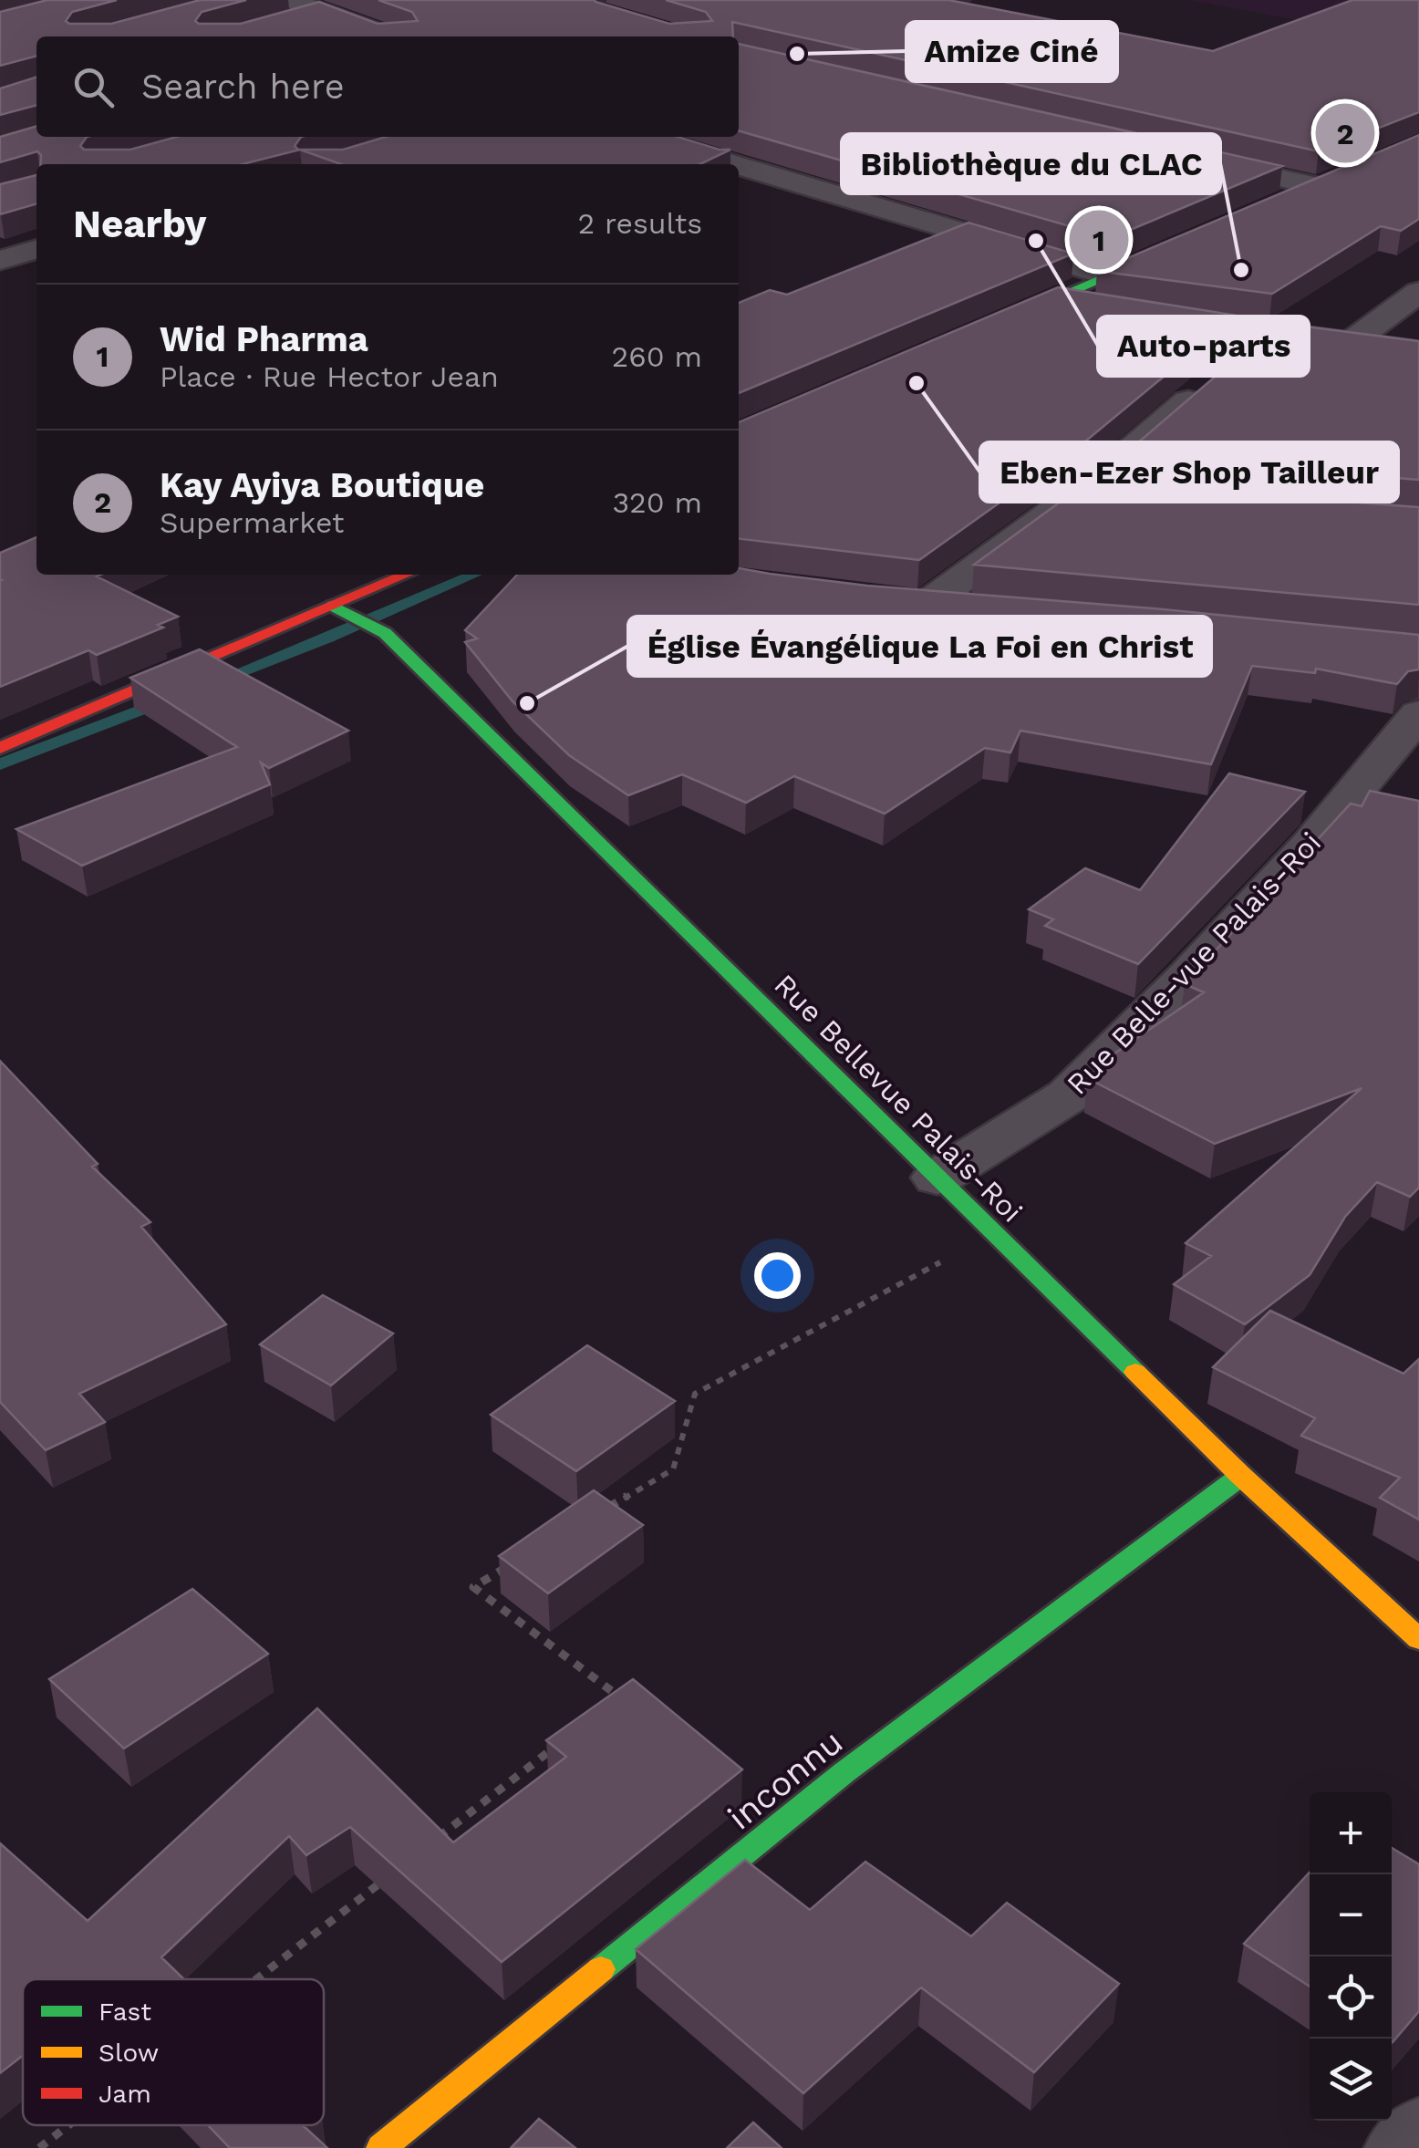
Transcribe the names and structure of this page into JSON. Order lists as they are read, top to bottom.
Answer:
{
  "streets": {
    "street": ["Rue Belle-vue Palais-Roi", "Rue Bellevue Palais-Roi", "inconnu"]
  },
  "crossings": [
    ["Rue Belle-vue Palais-Roi", "Rue Bellevue Palais-Roi"],
    ["Rue Bellevue Palais-Roi", "inconnu"]
  ],
  "places": [
    "Amize Ciné",
    "Auto-parts",
    "Bibliothèque du CLAC",
    "Eben-Ezer Shop Tailleur",
    "Église Évangélique La Foi en Christ"
  ],
  "legend": ["Fast", "Slow", "Jam"],
  "page": {
    "search": "Search here",
    "pins": ["2", "1"],
    "heading": ["Nearby", "2 results"],
    "list": [
      {
        "mark": "1",
        "name": "Wid Pharma",
        "note": "Place · Rue Hector Jean",
        "value": "260 m"
      },
      {
        "mark": "2",
        "name": "Kay Ayiya Boutique",
        "note": "Supermarket",
        "value": "320 m"
      }
    ],
    "map_buttons": ["+", "−"]
  }
}
